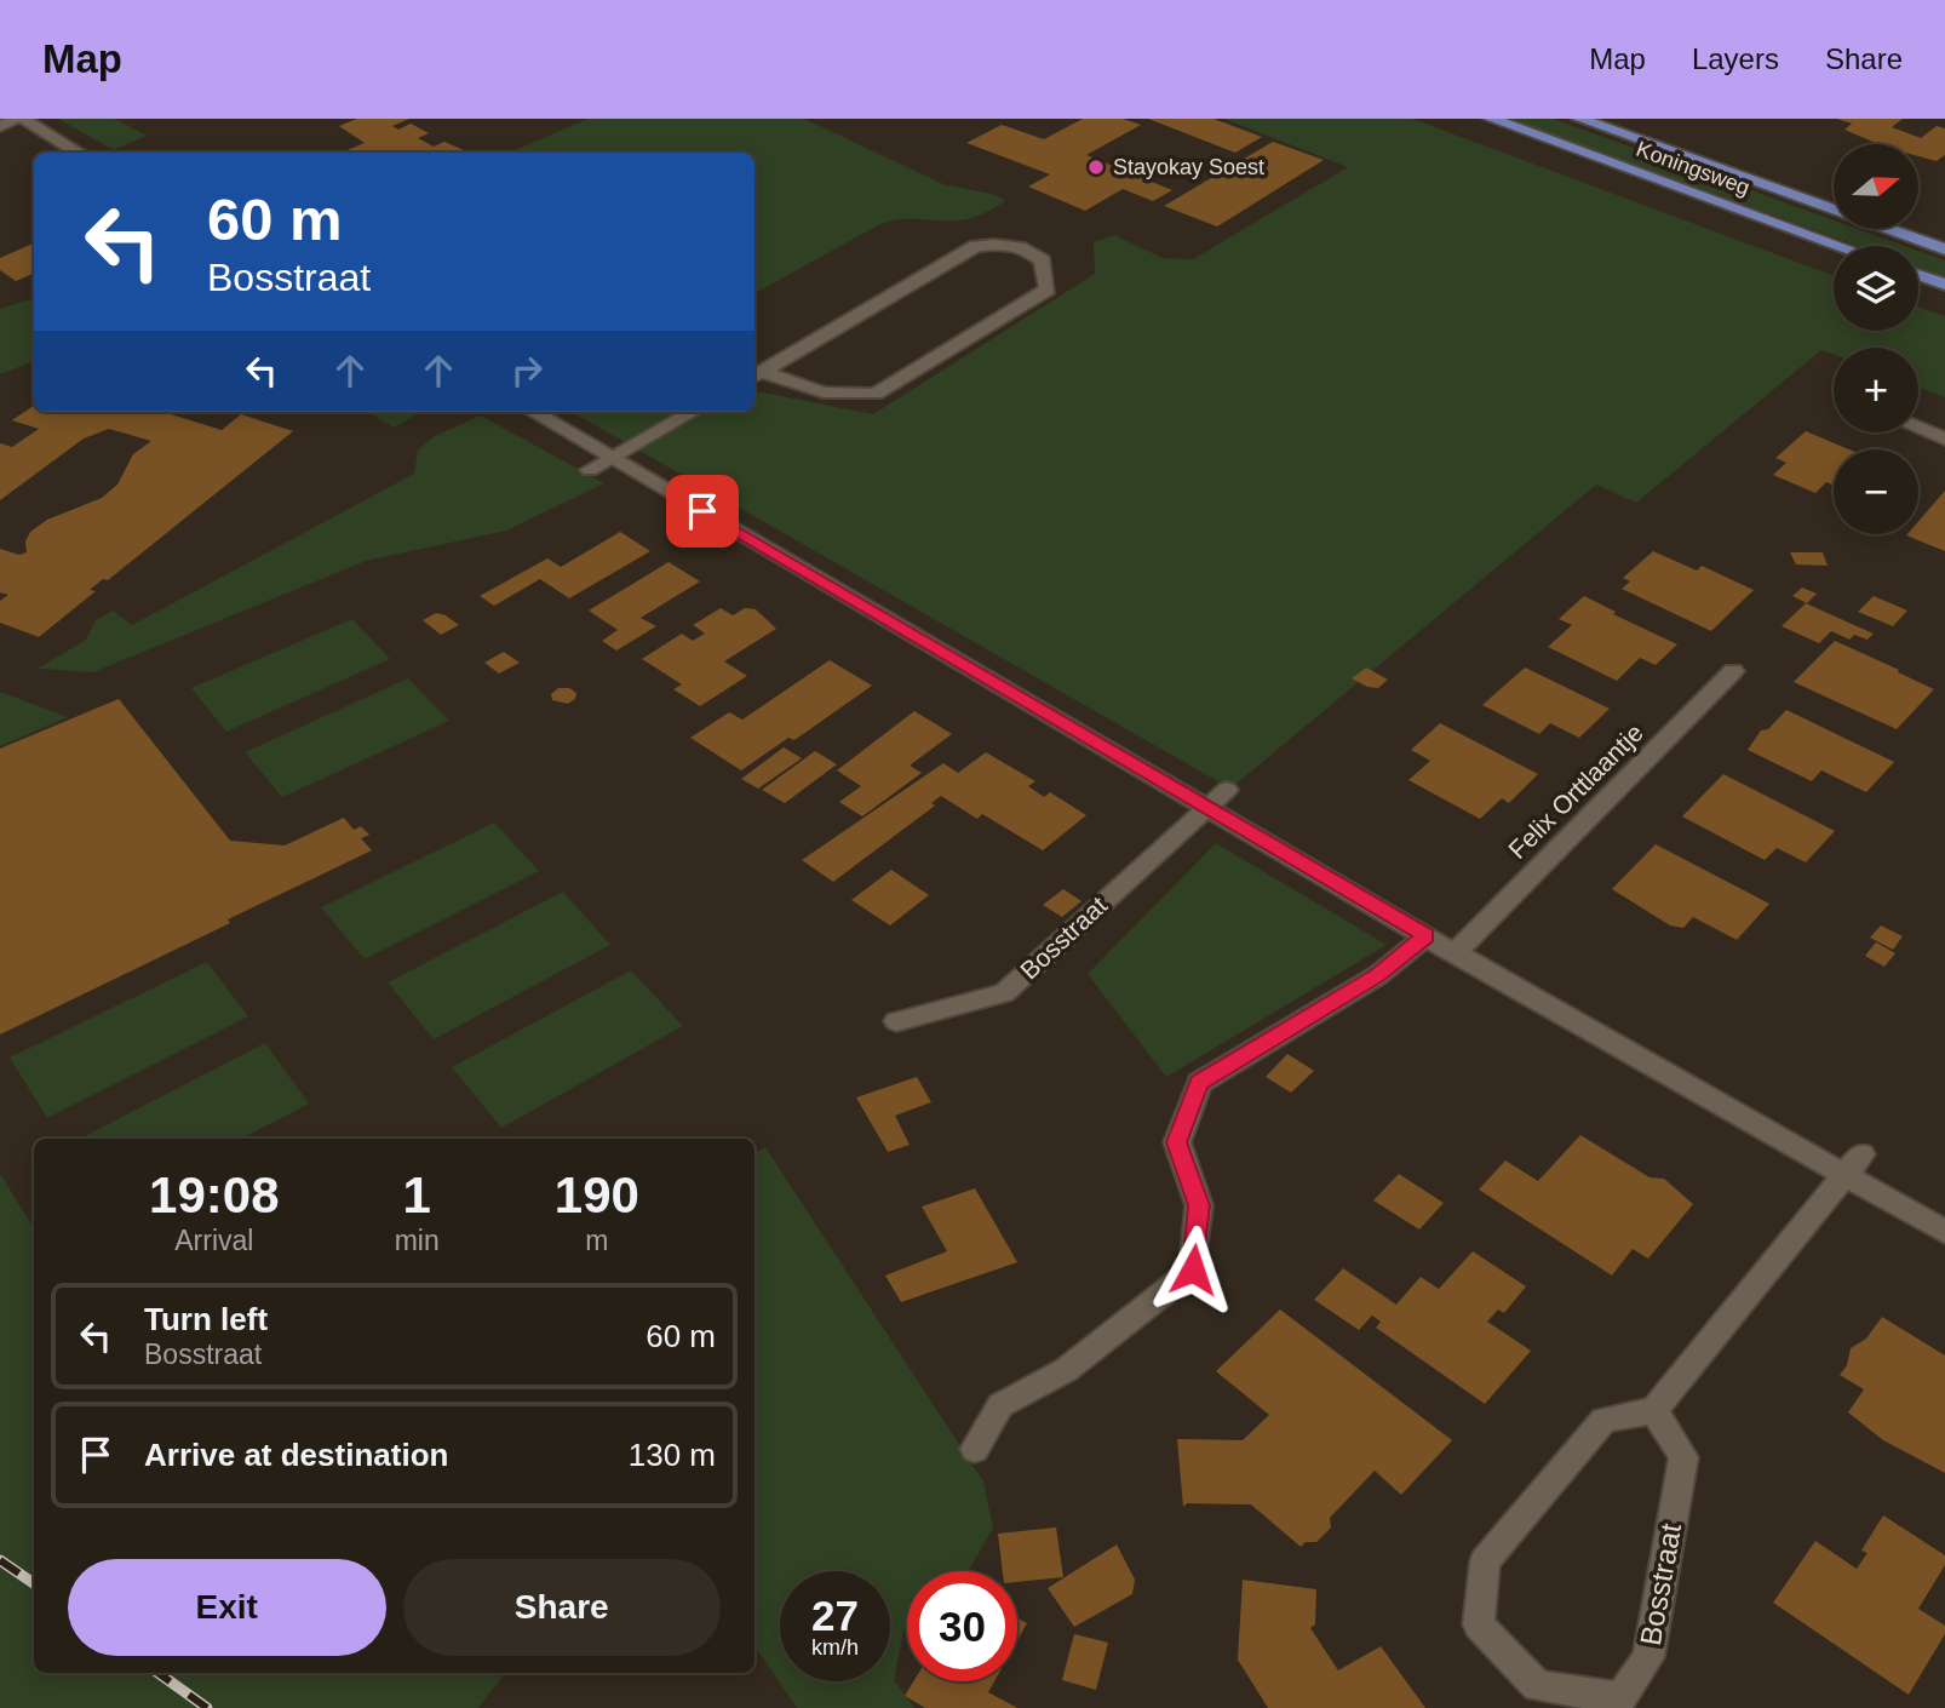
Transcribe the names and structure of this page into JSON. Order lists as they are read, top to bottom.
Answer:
{
  "streets": {
    "main road": ["Koningsweg"],
    "street": ["Felix Orttlaantje", "Bosstraat"]
  },
  "places": ["Stayokay Soest"],
  "north": "right",
  "page": {
    "header": "Map",
    "nav": ["Map", "Layers", "Share"],
    "map_buttons": ["+", "−"],
    "turn": ["60 m", "Bosstraat"],
    "eta": [
      "19:08",
      "Arrival",
      "1",
      "min",
      "190",
      "m"
    ],
    "list": [
      {
        "name": "Turn left",
        "note": "Bosstraat",
        "value": "60 m"
      },
      {
        "name": "Arrive at destination",
        "value": "130 m"
      }
    ],
    "buttons": ["Exit", "Share"],
    "speed": "27 km/h",
    "limit": "30"
  }
}
